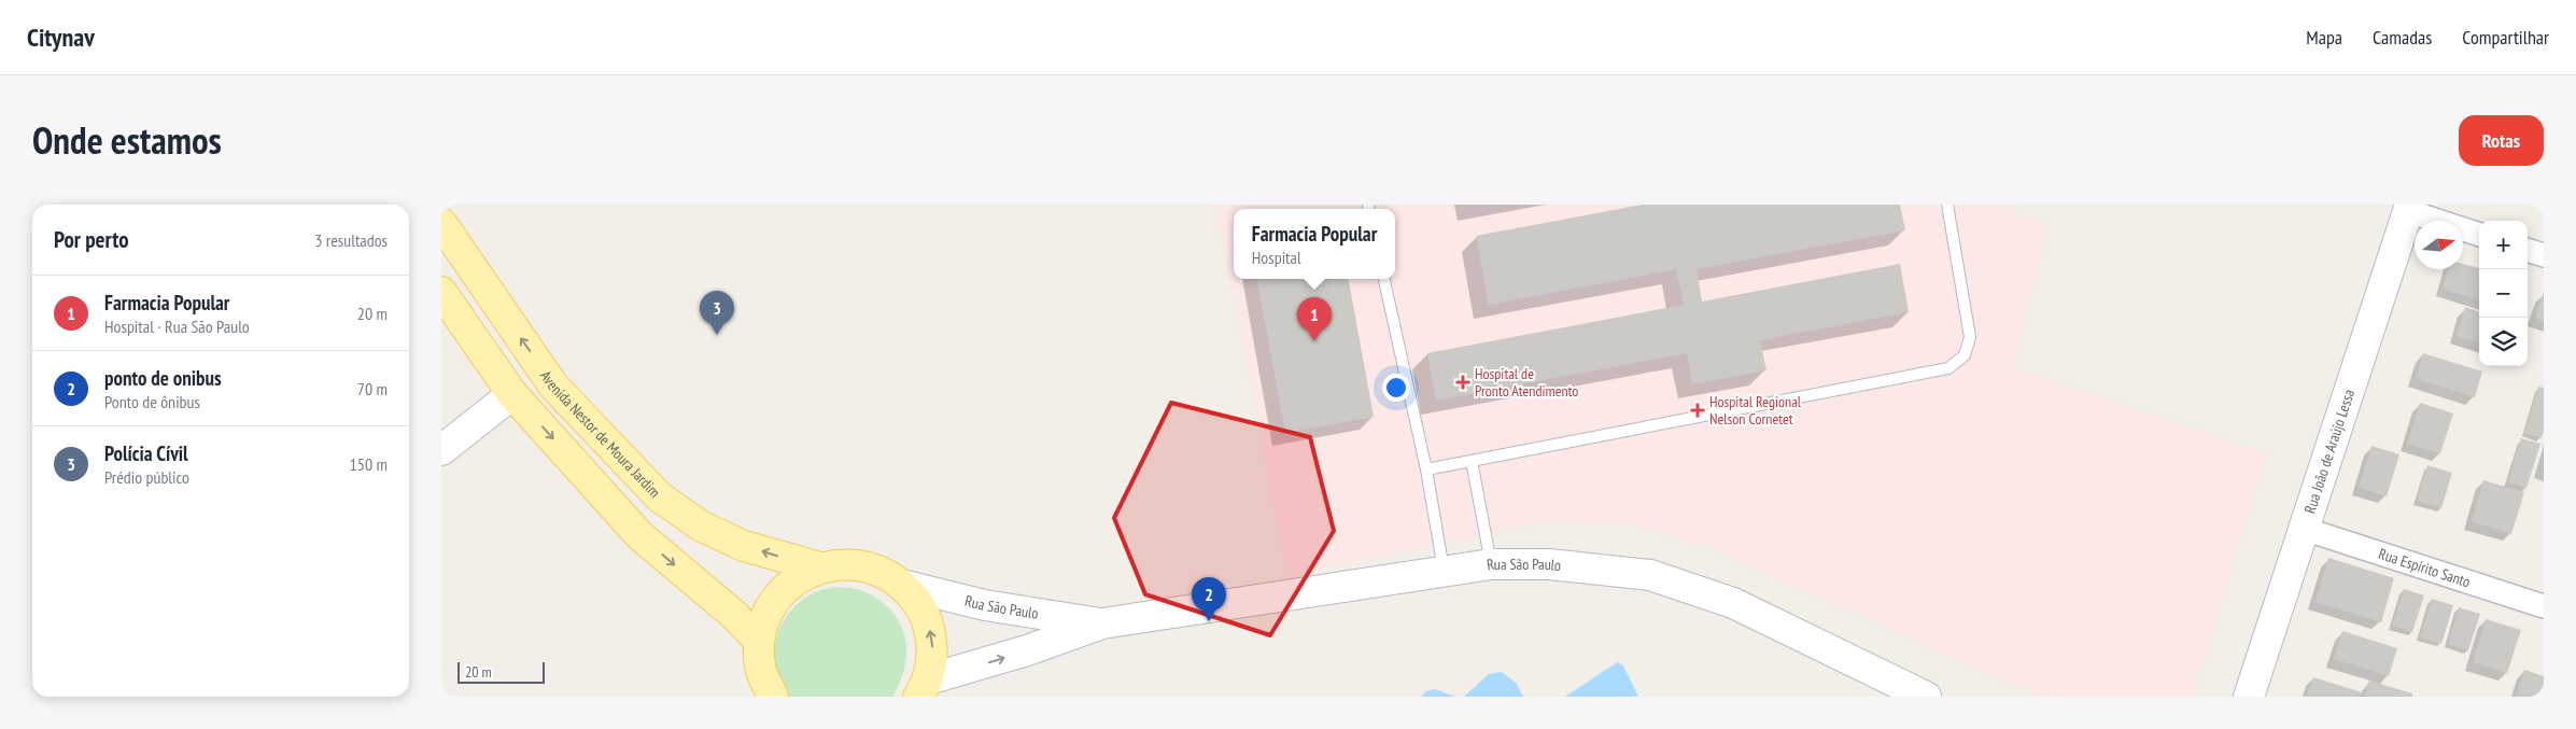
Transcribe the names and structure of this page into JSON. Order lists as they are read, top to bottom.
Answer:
{
  "streets": {
    "main road": ["Avenida Nestor de Moura Jardim"],
    "street": ["Rua João de Araújo Lessa", "Rua São Paulo", "Rua Espírito Santo"]
  },
  "crossings": [
    ["Avenida Nestor de Moura Jardim", "Rua São Paulo"],
    ["Rua João de Araújo Lessa", "Rua Espírito Santo"]
  ],
  "places": {
    "health": ["Hospital de Pronto Atendimento", "Hospital Regional Nelson Cornetet"]
  },
  "scale_bar": "20 m",
  "north": "right",
  "page": {
    "header": "Citynav",
    "nav": ["Mapa", "Camadas", "Compartilhar"],
    "title": "Onde estamos",
    "buttons": "Rotas",
    "heading": ["Por perto", "3 resultados"],
    "popup": ["Farmacia Popular", "Hospital"],
    "map_buttons": ["+", "−"],
    "list": [
      {
        "mark": "1",
        "name": "Farmacia Popular",
        "note": "Hospital · Rua São Paulo",
        "value": "20 m"
      },
      {
        "mark": "2",
        "name": "ponto de onibus",
        "note": "Ponto de ônibus",
        "value": "70 m"
      },
      {
        "mark": "3",
        "name": "Polícia Cívil",
        "note": "Prédio público",
        "value": "150 m"
      }
    ],
    "pins": ["3", "1", "2"],
    "scale": "20 m"
  }
}
